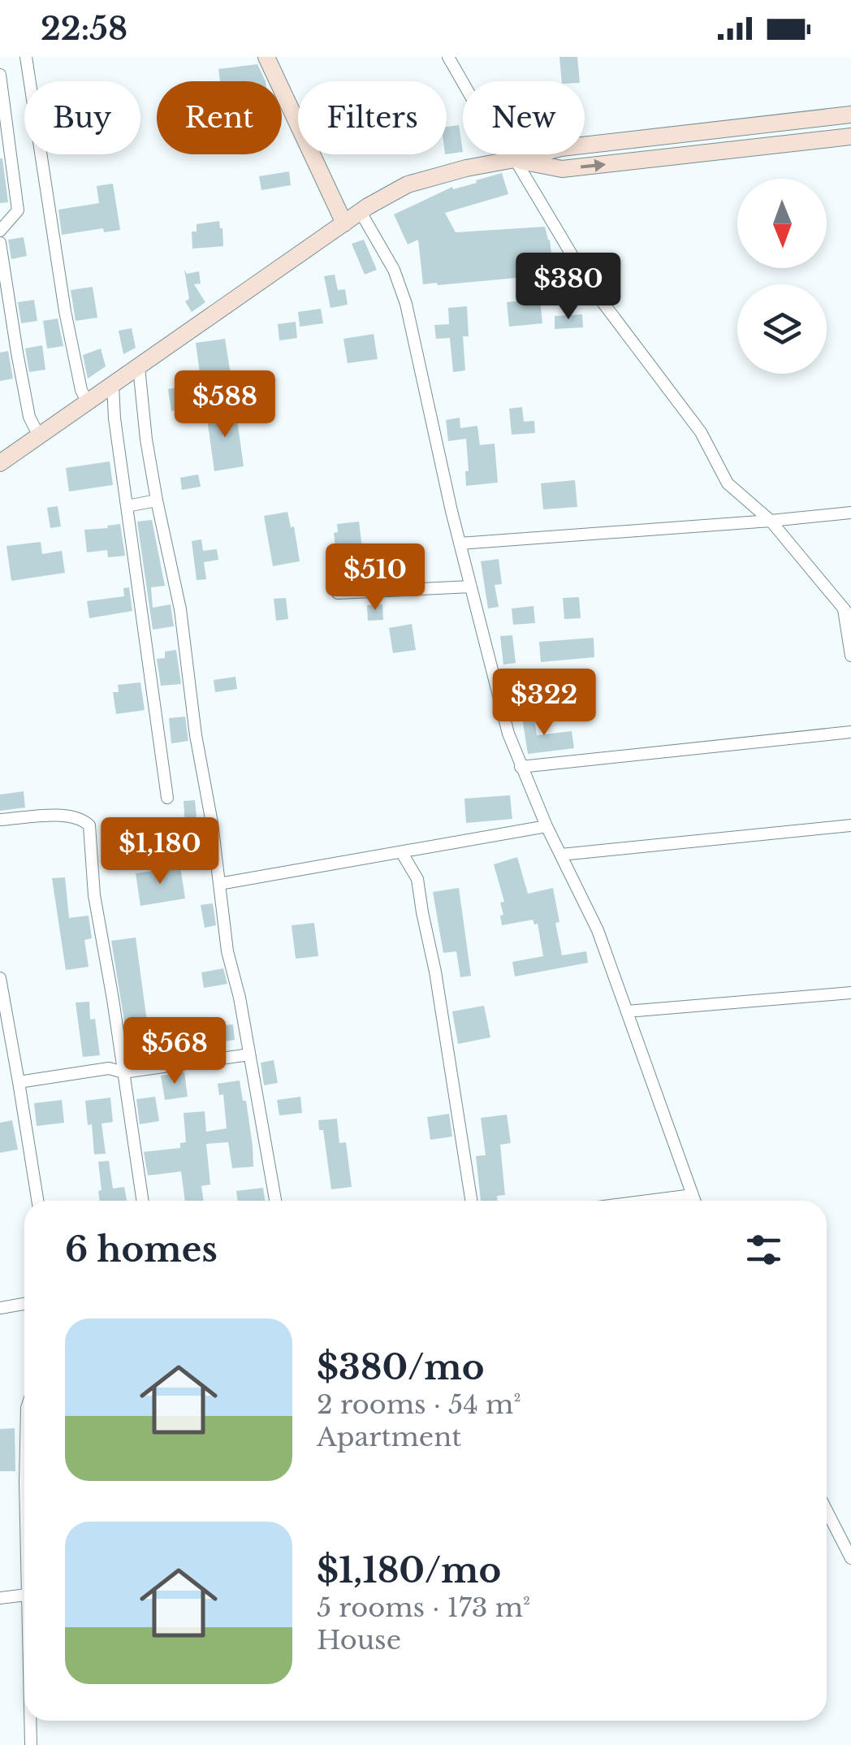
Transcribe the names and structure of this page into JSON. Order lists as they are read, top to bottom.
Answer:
{
  "north": "bottom",
  "page": {
    "status": "22:58",
    "chip": [
      "Buy",
      "Rent",
      "Filters",
      "New"
    ],
    "price": [
      "$380",
      "$588",
      "$510",
      "$322",
      "$1,180",
      "$568"
    ],
    "heading": "6 homes",
    "list": [
      {
        "name": "$380/mo",
        "note": "2 rooms · 54 m² · Apartment"
      },
      {
        "name": "$1,180/mo",
        "note": "5 rooms · 173 m² · House"
      }
    ]
  }
}
